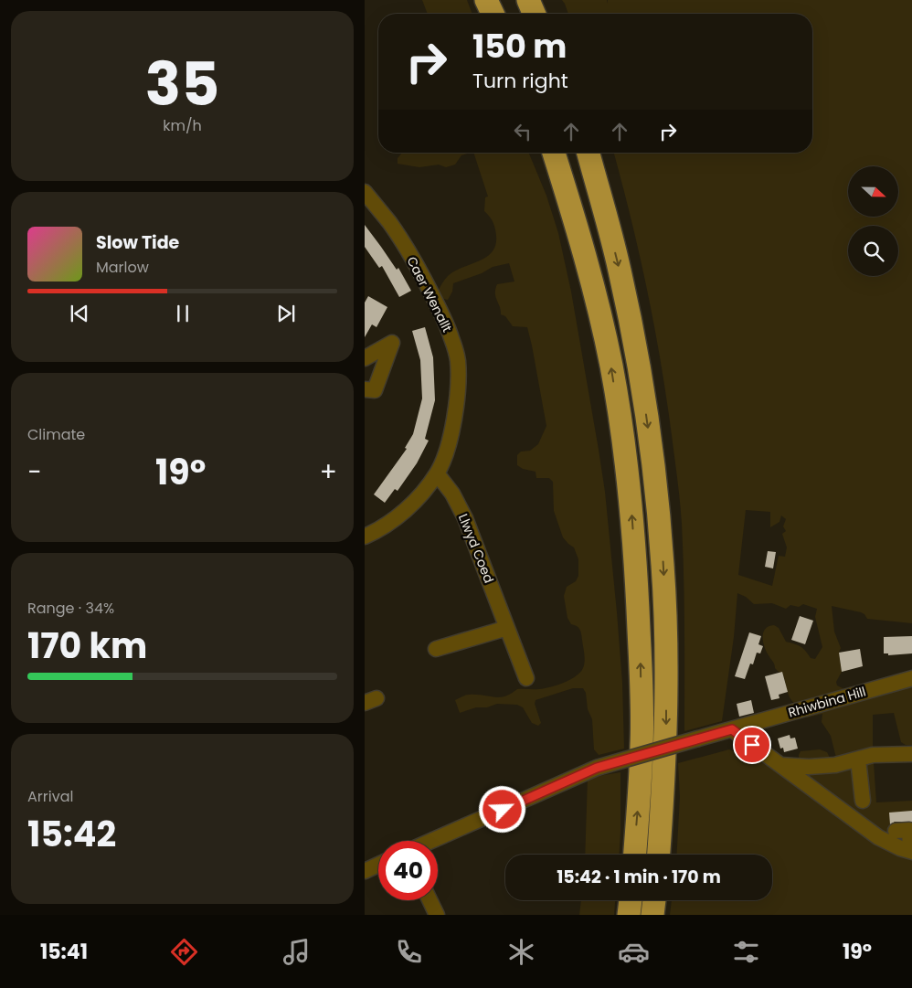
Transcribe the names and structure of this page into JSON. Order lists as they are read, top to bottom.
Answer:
{
  "streets": {
    "street": ["Caer Wenallt", "Llwyd Coed", "Rhiwbina Hill"]
  },
  "crossings": [
    ["Caer Wenallt", "Llwyd Coed"]
  ],
  "north": "right",
  "page": {
    "tile": [
      ["35", "km/h"],
      "Climate",
      ["Range · 34%", "170 km"],
      ["Arrival", "15:42"]
    ],
    "turn": ["150 m", "Turn right"],
    "song": ["Slow Tide", "Marlow"],
    "heat": ["−", "19°", "+"],
    "limit": "40",
    "trip": "15:42 · 1 min · 170 m",
    "tabs": ["15:41", "19°"]
  }
}
